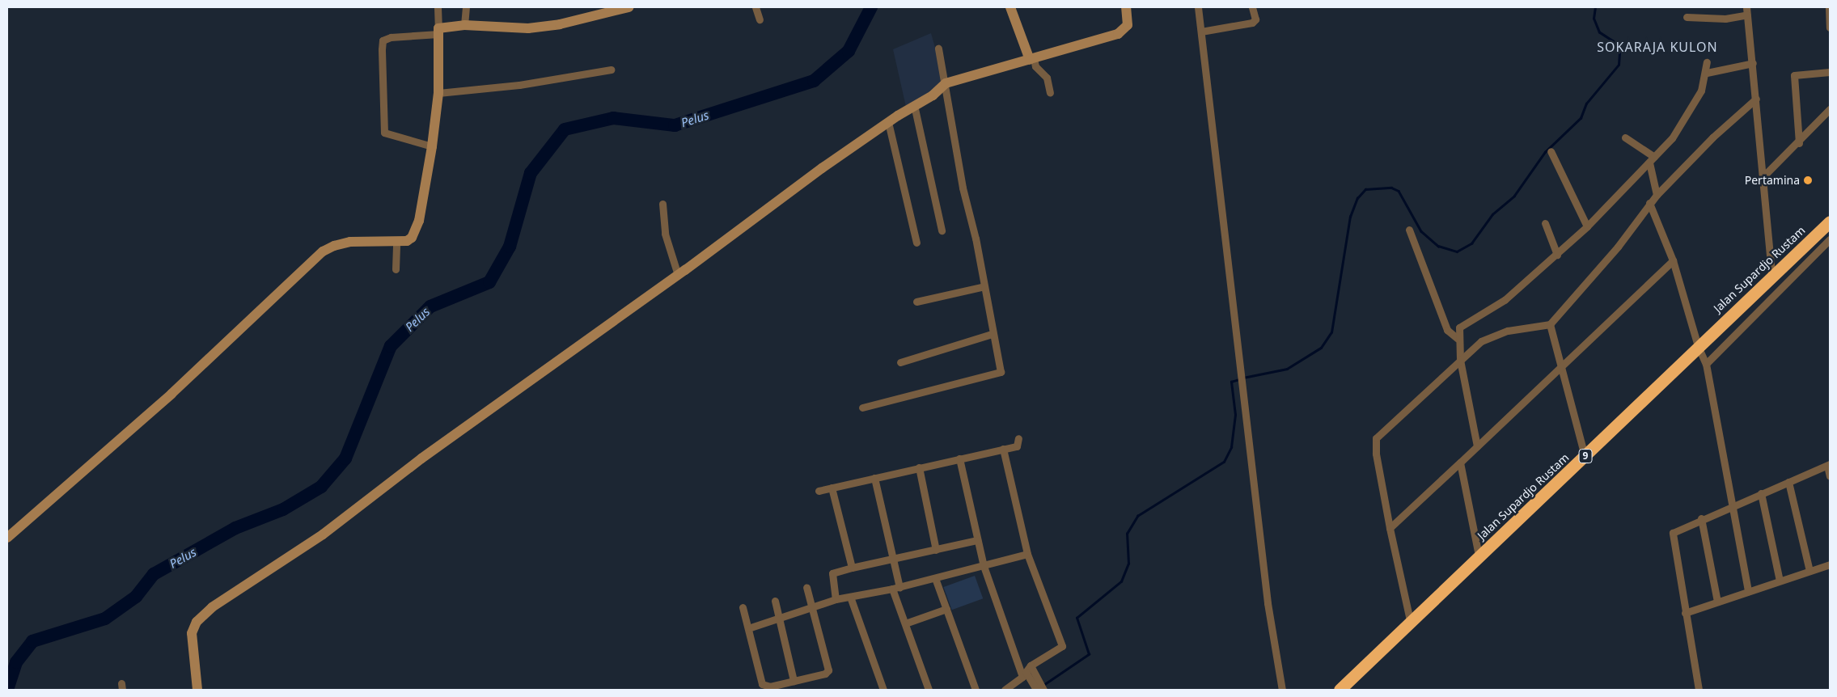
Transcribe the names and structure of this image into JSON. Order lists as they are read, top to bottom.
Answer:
{
  "streets": {
    "highway": ["Jalan Supardjo Rustam", "9"]
  },
  "districts": ["SOKARAJA KULON"],
  "water": ["Pelus"],
  "places": ["Pertamina"]
}
